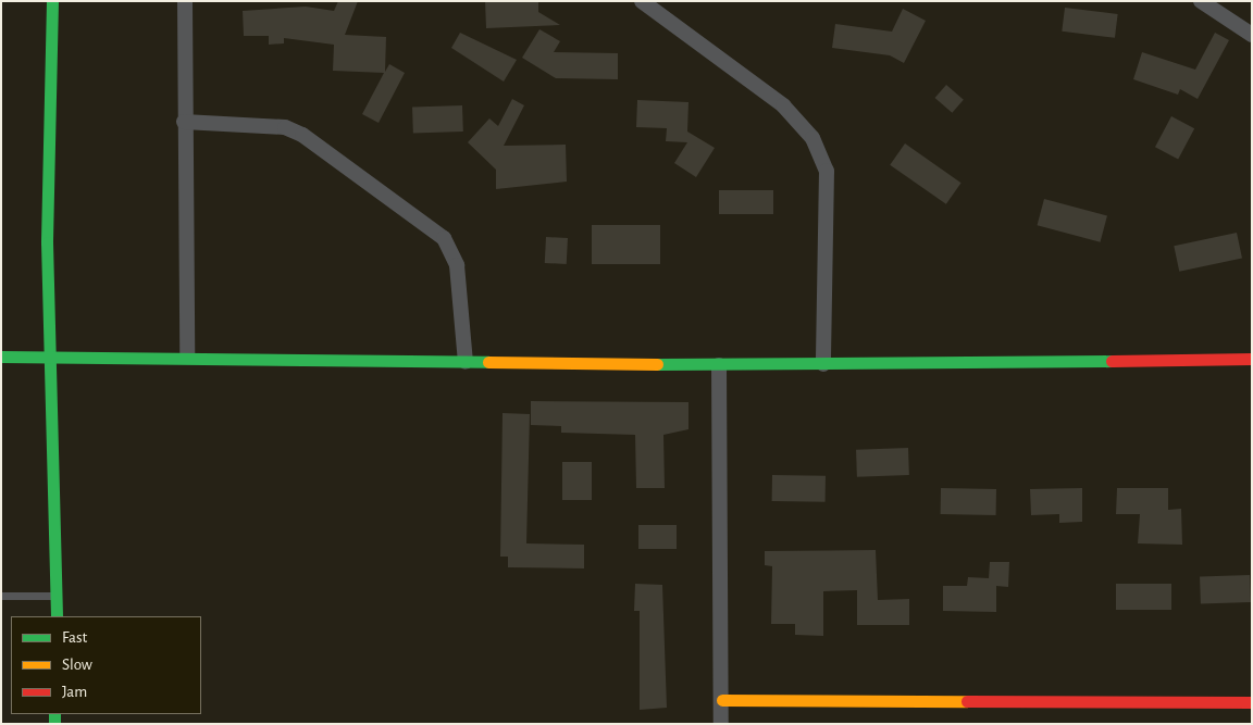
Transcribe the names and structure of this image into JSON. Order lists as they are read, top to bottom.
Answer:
{
  "legend": ["Fast", "Slow", "Jam"]
}
